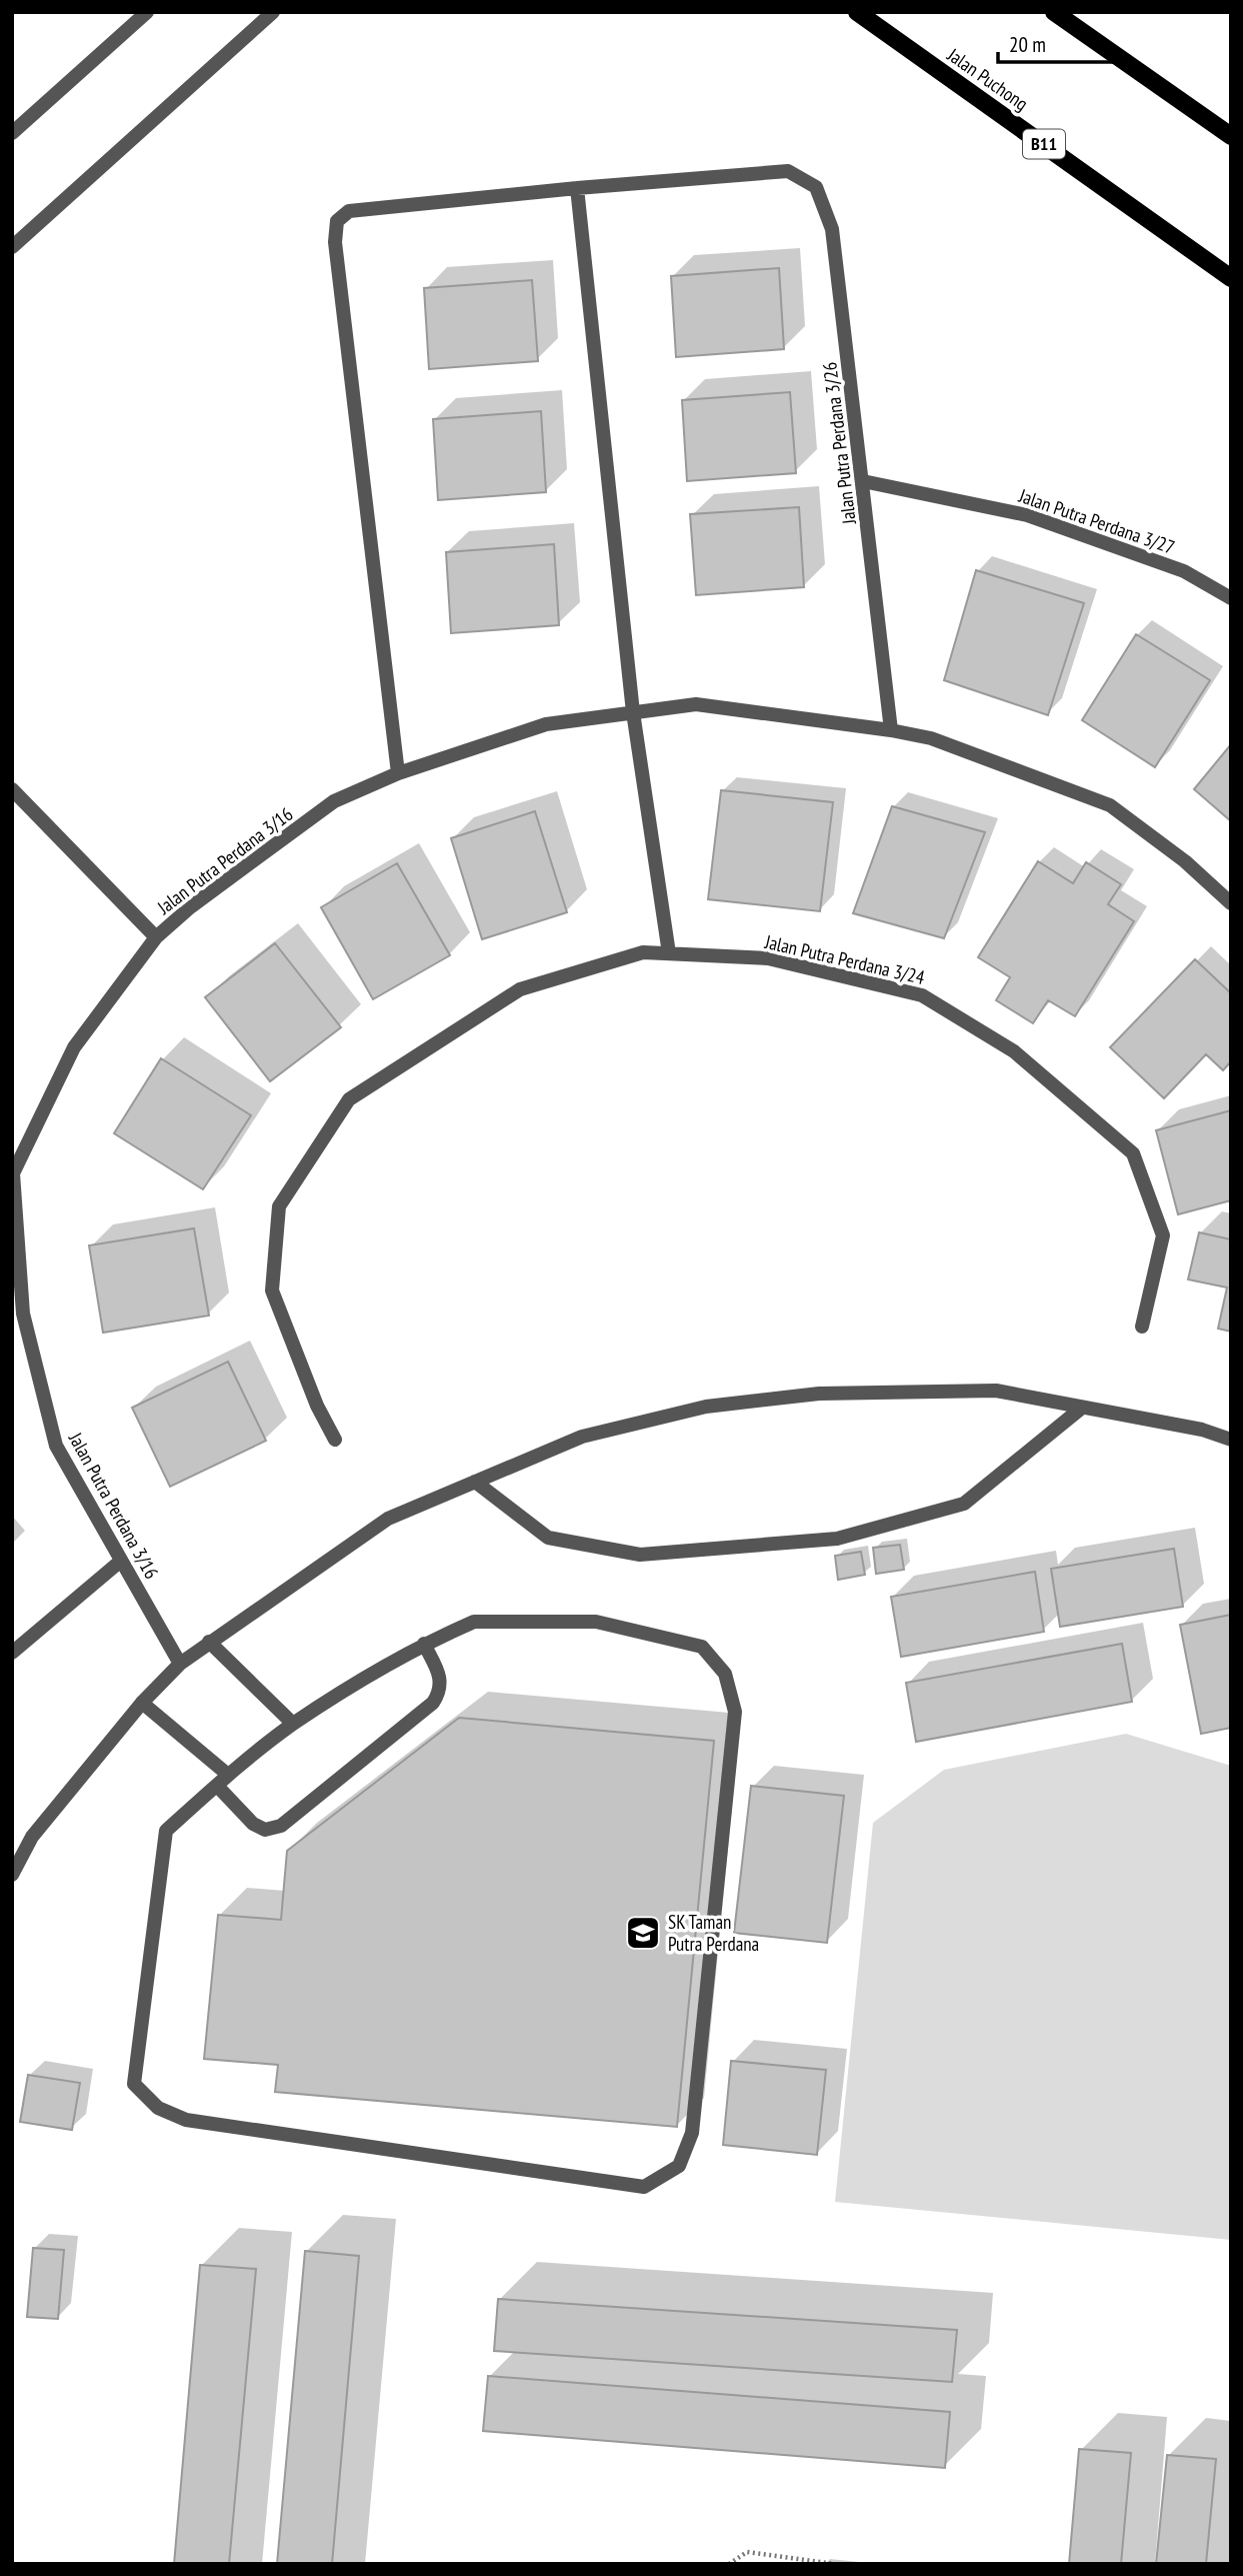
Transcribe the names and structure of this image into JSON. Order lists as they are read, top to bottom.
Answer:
{
  "streets": {
    "main road": ["Jalan Puchong", "B11"],
    "street": [
      "Jalan Putra Perdana 3/26",
      "Jalan Putra Perdana 3/27",
      "Jalan Putra Perdana 3/16",
      "Jalan Putra Perdana 3/24"
    ]
  },
  "crossings": [
    ["Jalan Putra Perdana 3/26", "Jalan Putra Perdana 3/27"],
    ["Jalan Putra Perdana 3/26", "Jalan Putra Perdana 3/16"]
  ],
  "places": {
    "school or university": ["SK Taman Putra Perdana"]
  },
  "scale_bar": "20 m"
}
